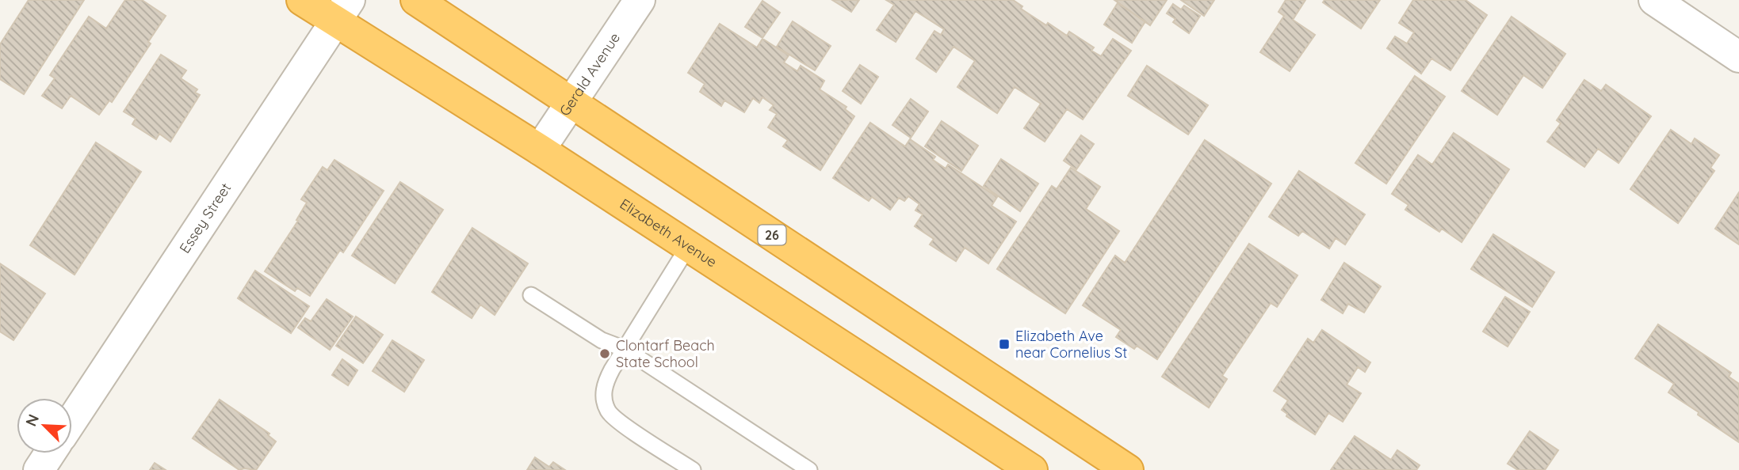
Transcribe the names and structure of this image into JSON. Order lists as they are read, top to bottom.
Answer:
{
  "streets": {
    "highway": ["Elizabeth Avenue", "26"],
    "street": ["Gerald Avenue", "Essey Street"]
  },
  "crossings": [
    ["Gerald Avenue", "Elizabeth Avenue"],
    ["Gerald Avenue", "26"],
    ["Essey Street", "Elizabeth Avenue"]
  ],
  "places": {
    "transit": ["Elizabeth Ave near Cornelius St"],
    "other": ["Clontarf Beach State School"]
  },
  "north": "top left"
}
